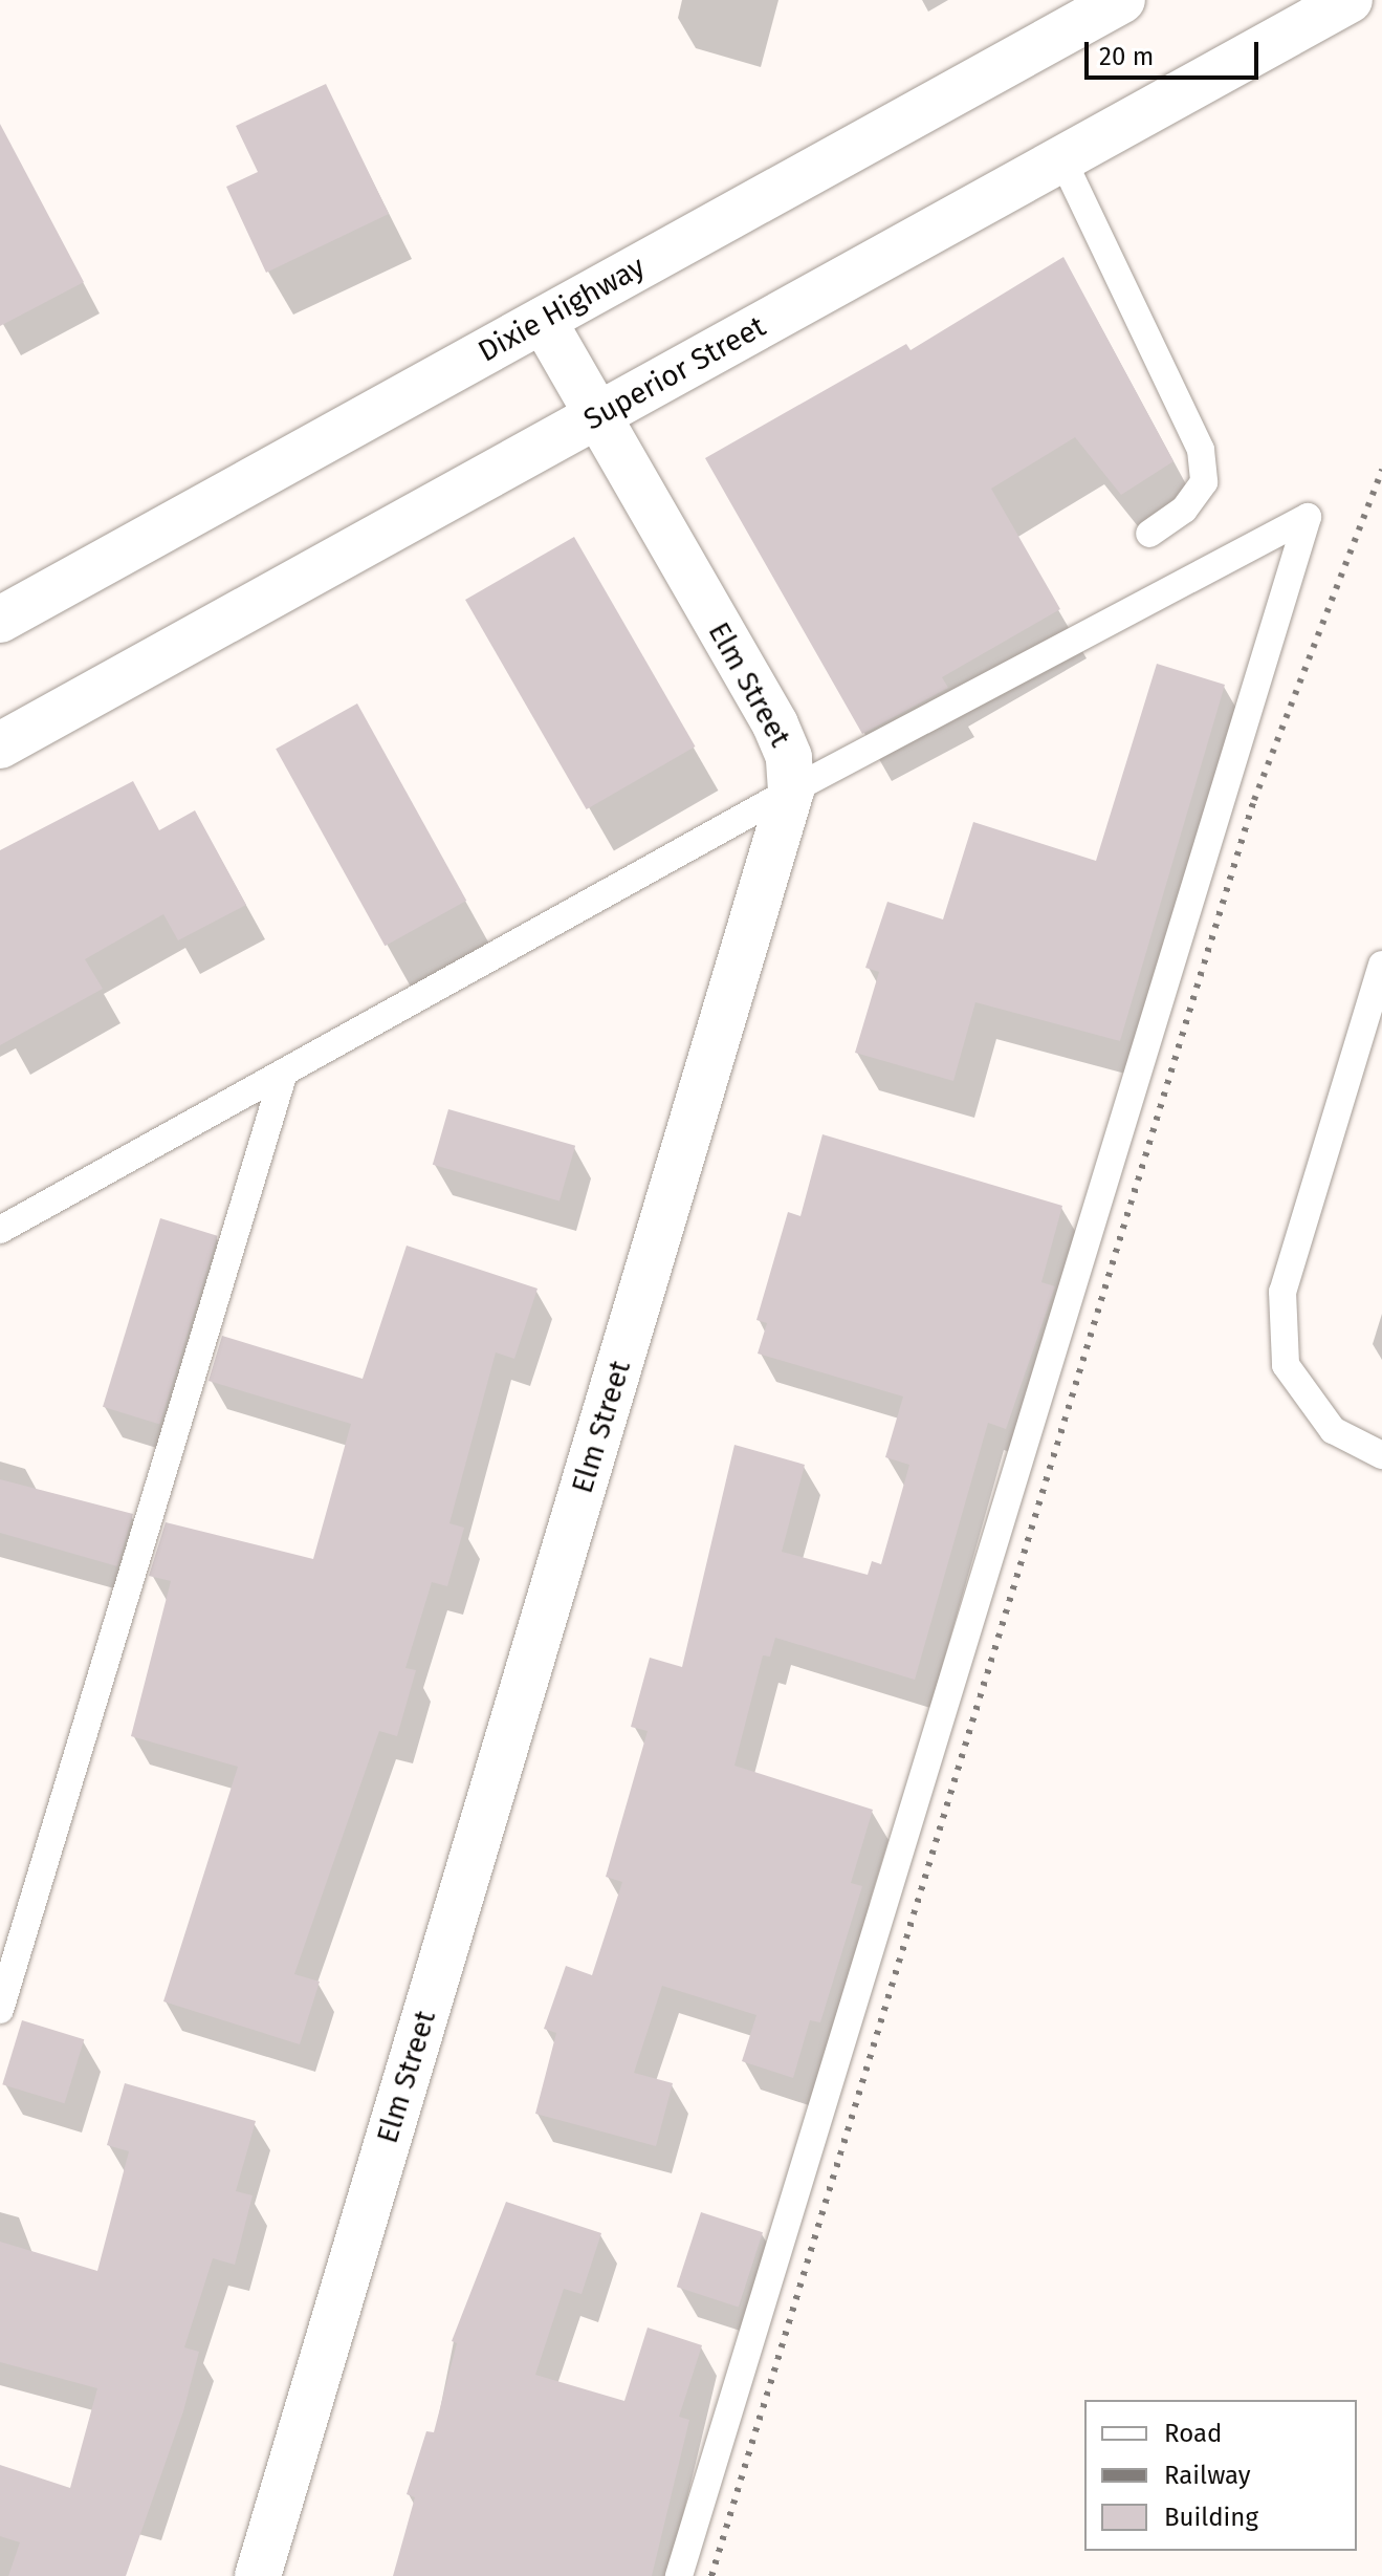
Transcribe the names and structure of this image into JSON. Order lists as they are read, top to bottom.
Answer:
{
  "streets": {
    "main road": ["Dixie Highway", "Superior Street", "Elm Street"]
  },
  "crossings": [
    ["Dixie Highway", "Elm Street"],
    ["Superior Street", "Elm Street"]
  ],
  "legend": ["Road", "Railway", "Building"],
  "scale_bar": "20 m"
}
